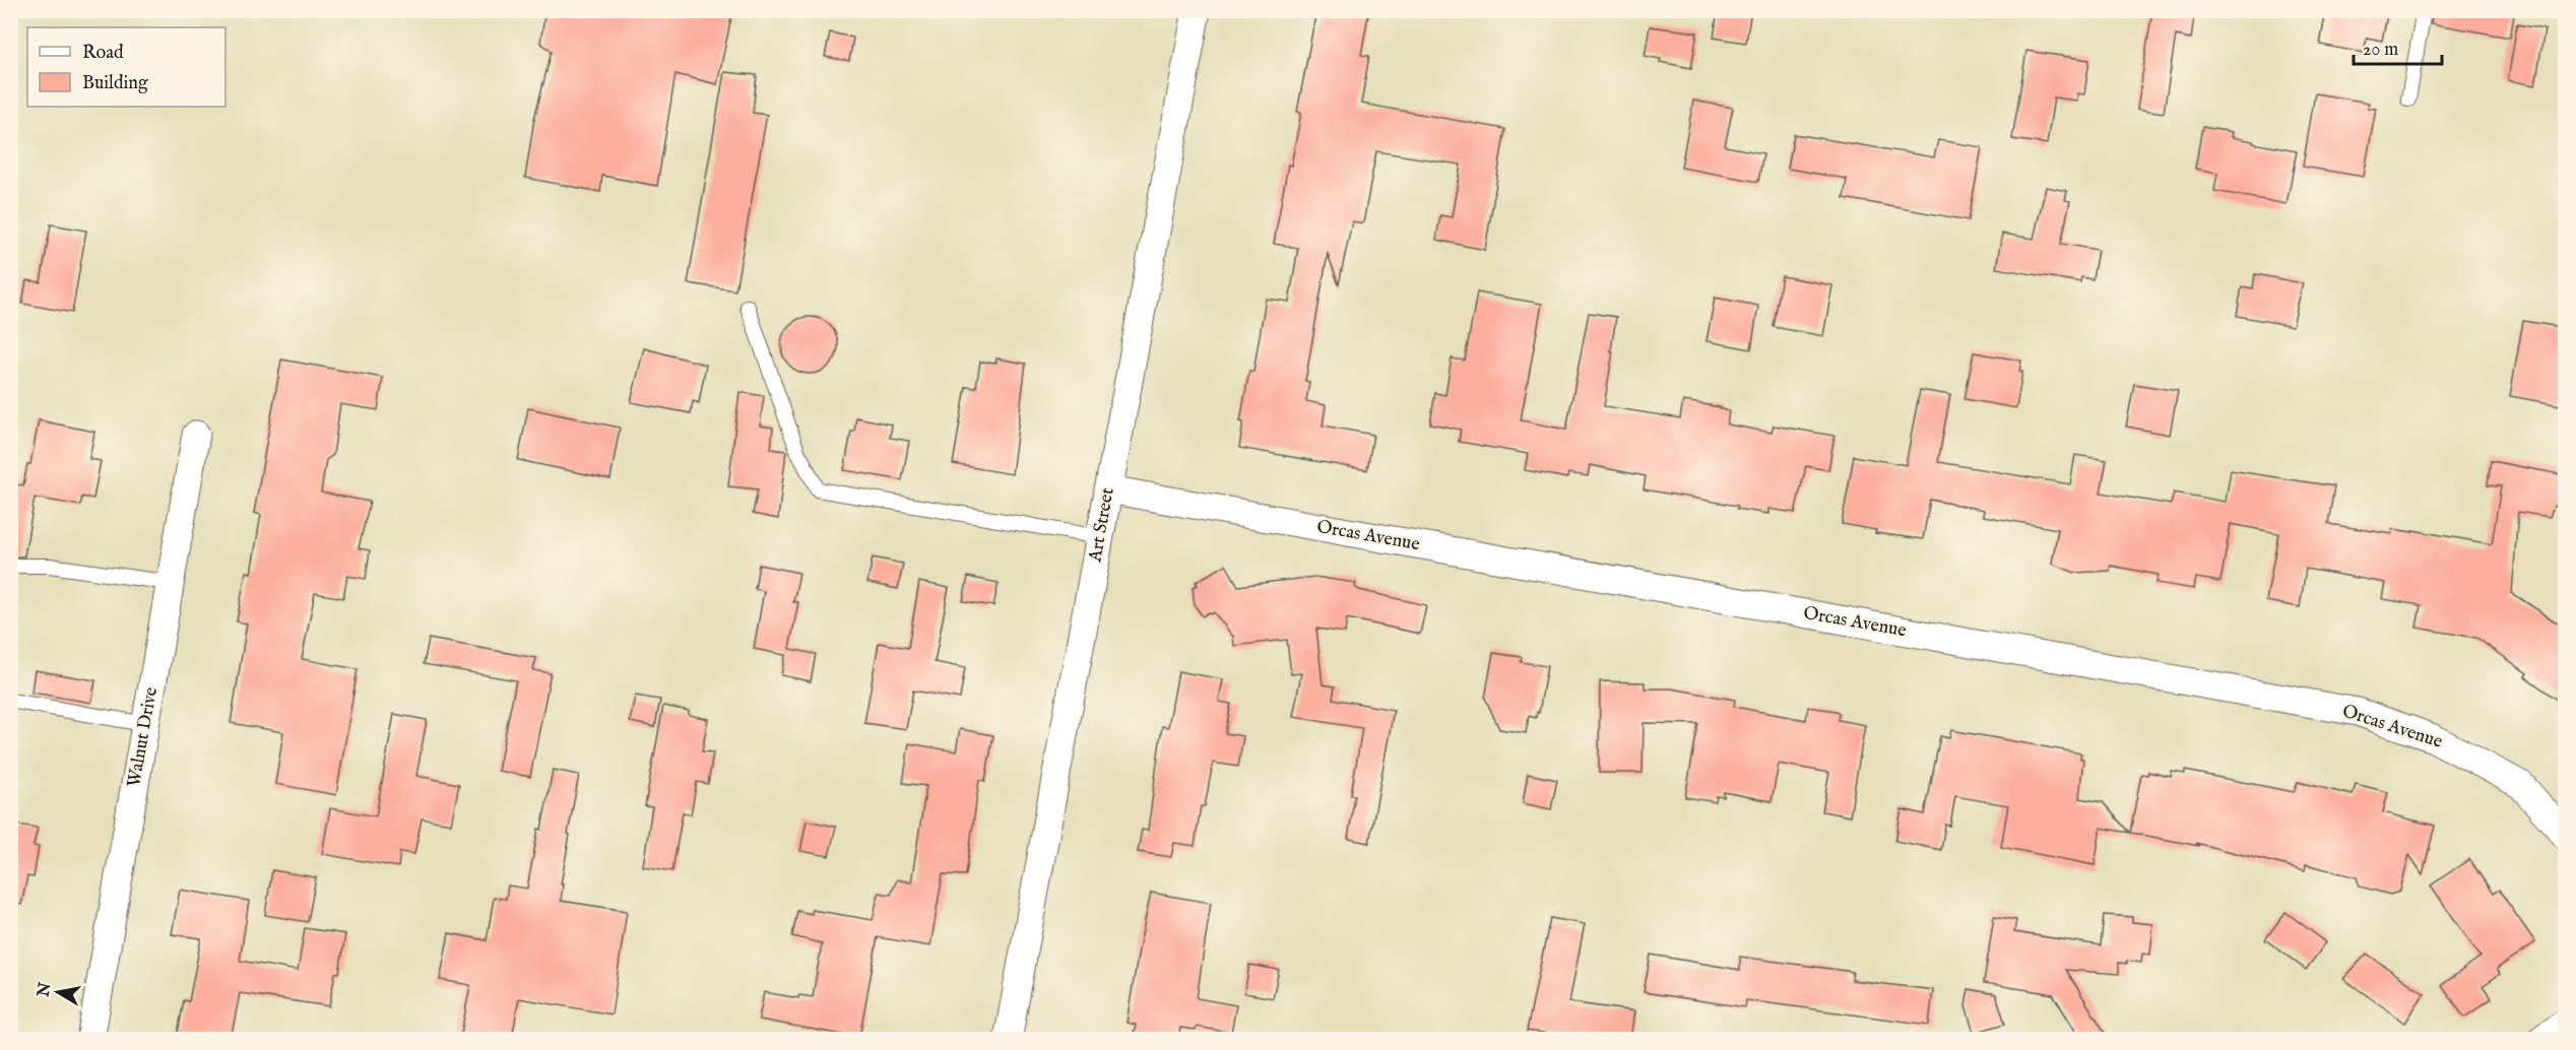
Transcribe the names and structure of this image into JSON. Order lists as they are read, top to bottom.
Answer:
{
  "streets": {
    "street": ["Art Street", "Orcas Avenue", "Walnut Drive"]
  },
  "crossings": [
    ["Art Street", "Orcas Avenue"]
  ],
  "legend": ["Road", "Building"],
  "scale_bar": "20 m",
  "north": "left"
}
